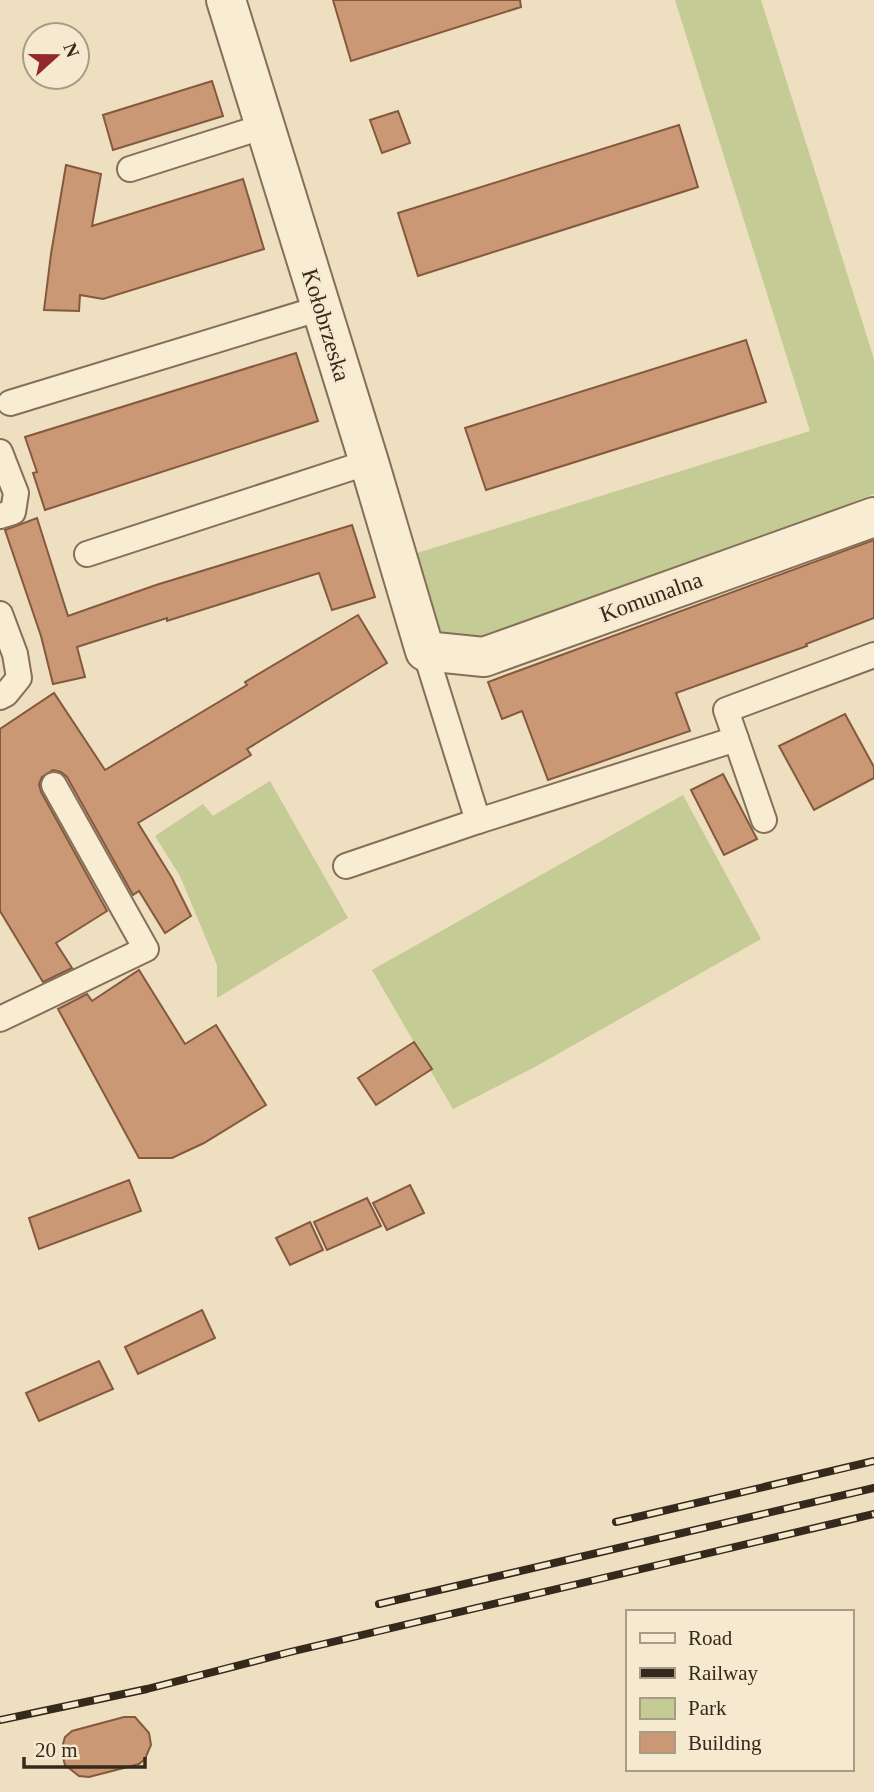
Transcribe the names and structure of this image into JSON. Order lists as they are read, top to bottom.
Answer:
{
  "streets": {
    "street": ["Kołobrzeska", "Komunalna"]
  },
  "crossings": [
    ["Kołobrzeska", "Komunalna"]
  ],
  "legend": [
    "Road",
    "Railway",
    "Park",
    "Building"
  ],
  "scale_bar": "20 m",
  "north": "right"
}
